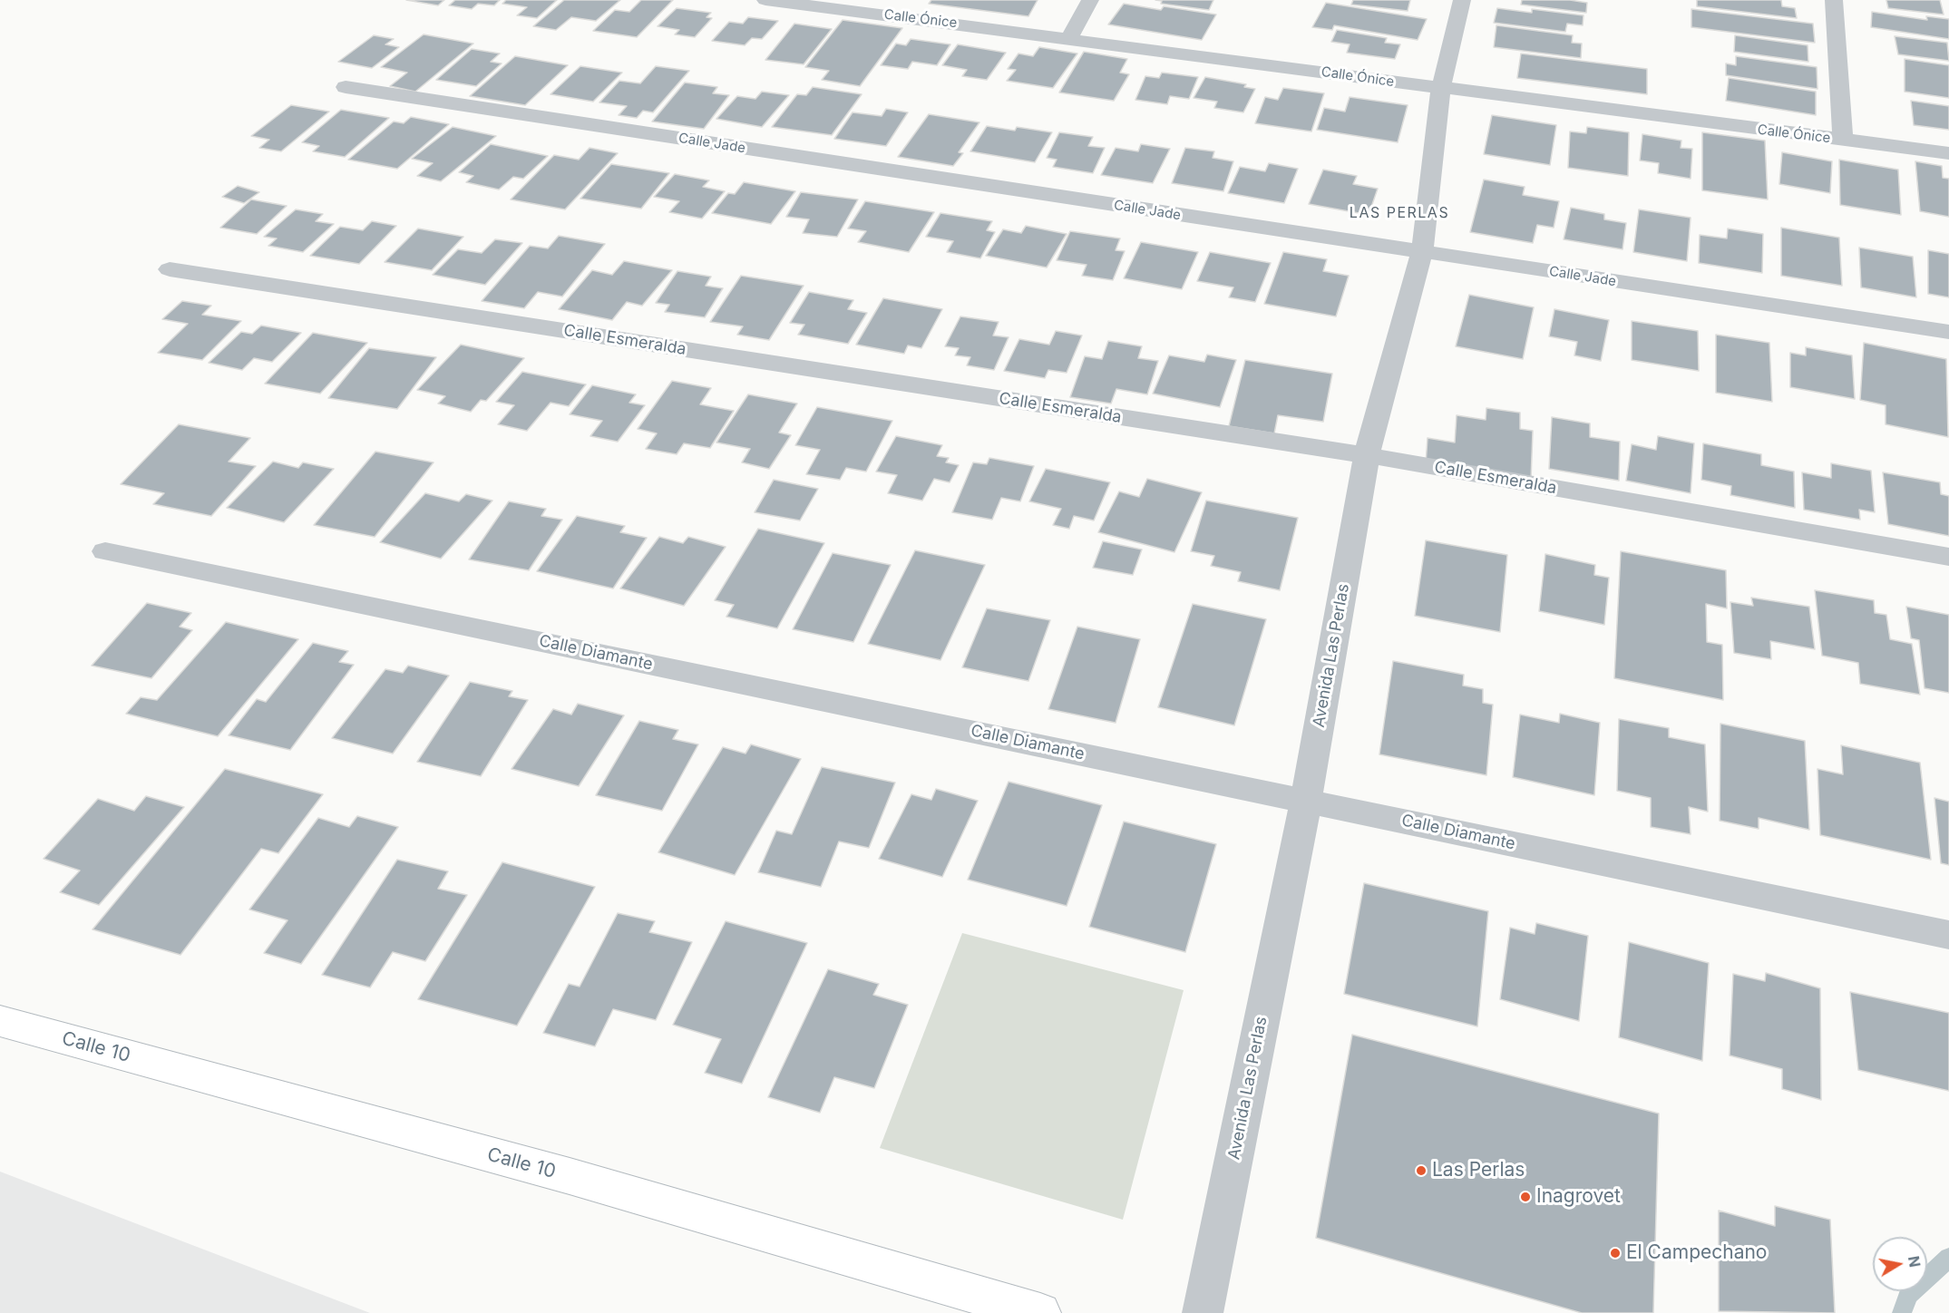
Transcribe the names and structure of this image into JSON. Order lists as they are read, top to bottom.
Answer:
{
  "streets": {
    "main road": ["Calle 10"],
    "street": [
      "Calle Ónice",
      "Calle Jade",
      "Calle Esmeralda",
      "Calle Diamante",
      "Avenida Las Perlas"
    ]
  },
  "crossings": [
    ["Calle Ónice", "Avenida Las Perlas"],
    ["Calle Jade", "Avenida Las Perlas"],
    ["Calle Esmeralda", "Avenida Las Perlas"],
    ["Calle Diamante", "Avenida Las Perlas"]
  ],
  "districts": ["LAS PERLAS"],
  "places": ["Las Perlas", "Inagrovet", "El Campechano"],
  "north": "right"
}
